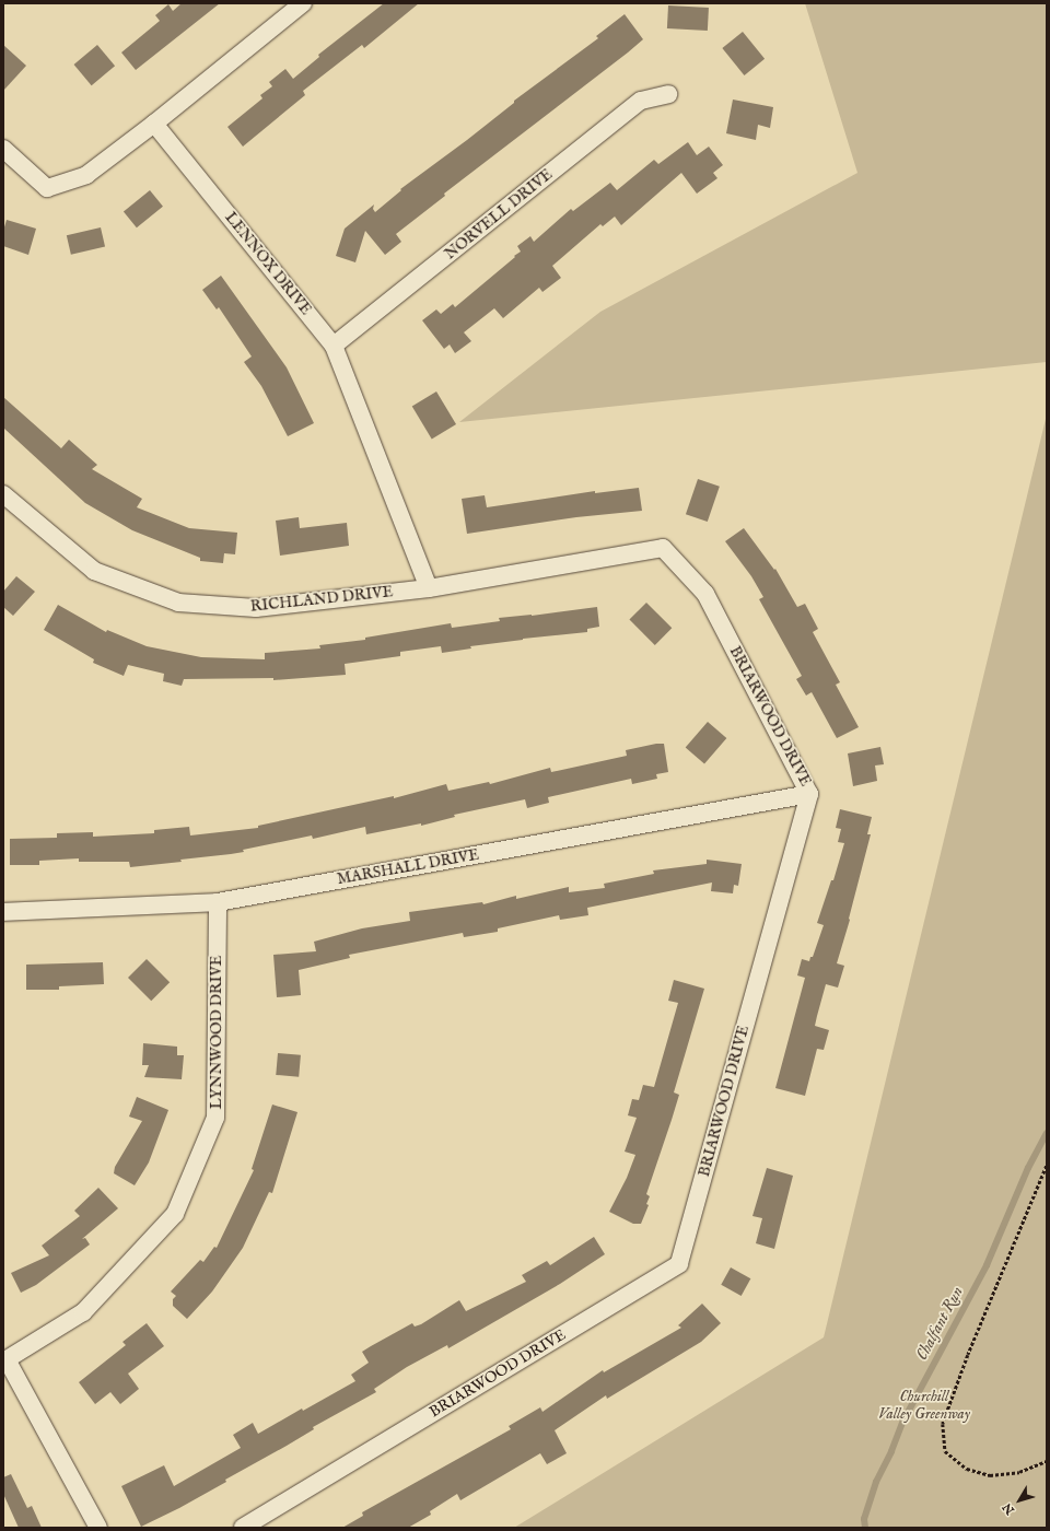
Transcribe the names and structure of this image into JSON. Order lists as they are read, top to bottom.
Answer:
{
  "streets": {
    "street": [
      "NORVELL DRIVE",
      "LENNOX DRIVE",
      "RICHLAND DRIVE",
      "BRIARWOOD DRIVE",
      "MARSHALL DRIVE",
      "LYNNWOOD DRIVE"
    ]
  },
  "crossings": [
    ["NORVELL DRIVE", "LENNOX DRIVE"],
    ["LENNOX DRIVE", "RICHLAND DRIVE"],
    ["RICHLAND DRIVE", "BRIARWOOD DRIVE"],
    ["BRIARWOOD DRIVE", "MARSHALL DRIVE"],
    ["MARSHALL DRIVE", "LYNNWOOD DRIVE"]
  ],
  "water": ["Chalfant Run"],
  "parks": ["Churchill Valley Greenway"],
  "north": "bottom left"
}
